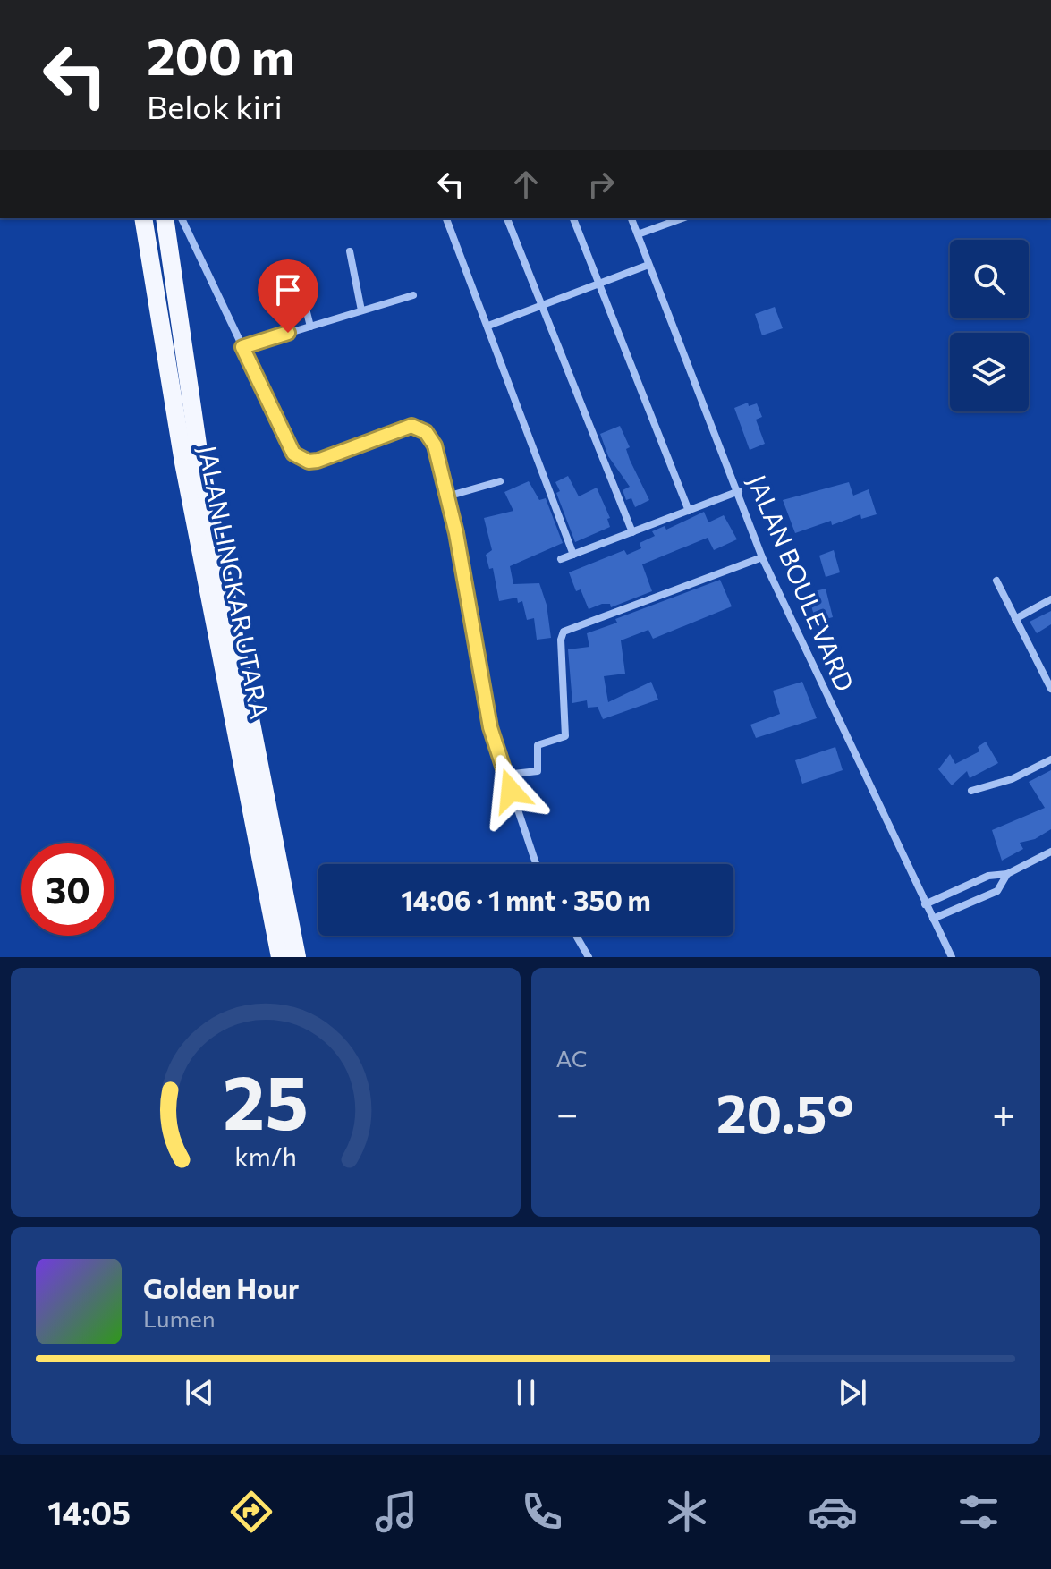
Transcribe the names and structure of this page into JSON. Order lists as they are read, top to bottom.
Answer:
{
  "streets": {
    "main road": ["JALAN LINGKAR UTARA"],
    "street": ["JALAN BOULEVARD"]
  },
  "page": {
    "turn": ["200 m", "Belok kiri"],
    "limit": "30",
    "trip": "14:06 · 1 mnt · 350 m",
    "tile": "AC",
    "heat": ["−", "20.5°", "+"],
    "song": ["Golden Hour", "Lumen"],
    "tabs": "14:05",
    "gauge": ["25", "km/h"]
  }
}
